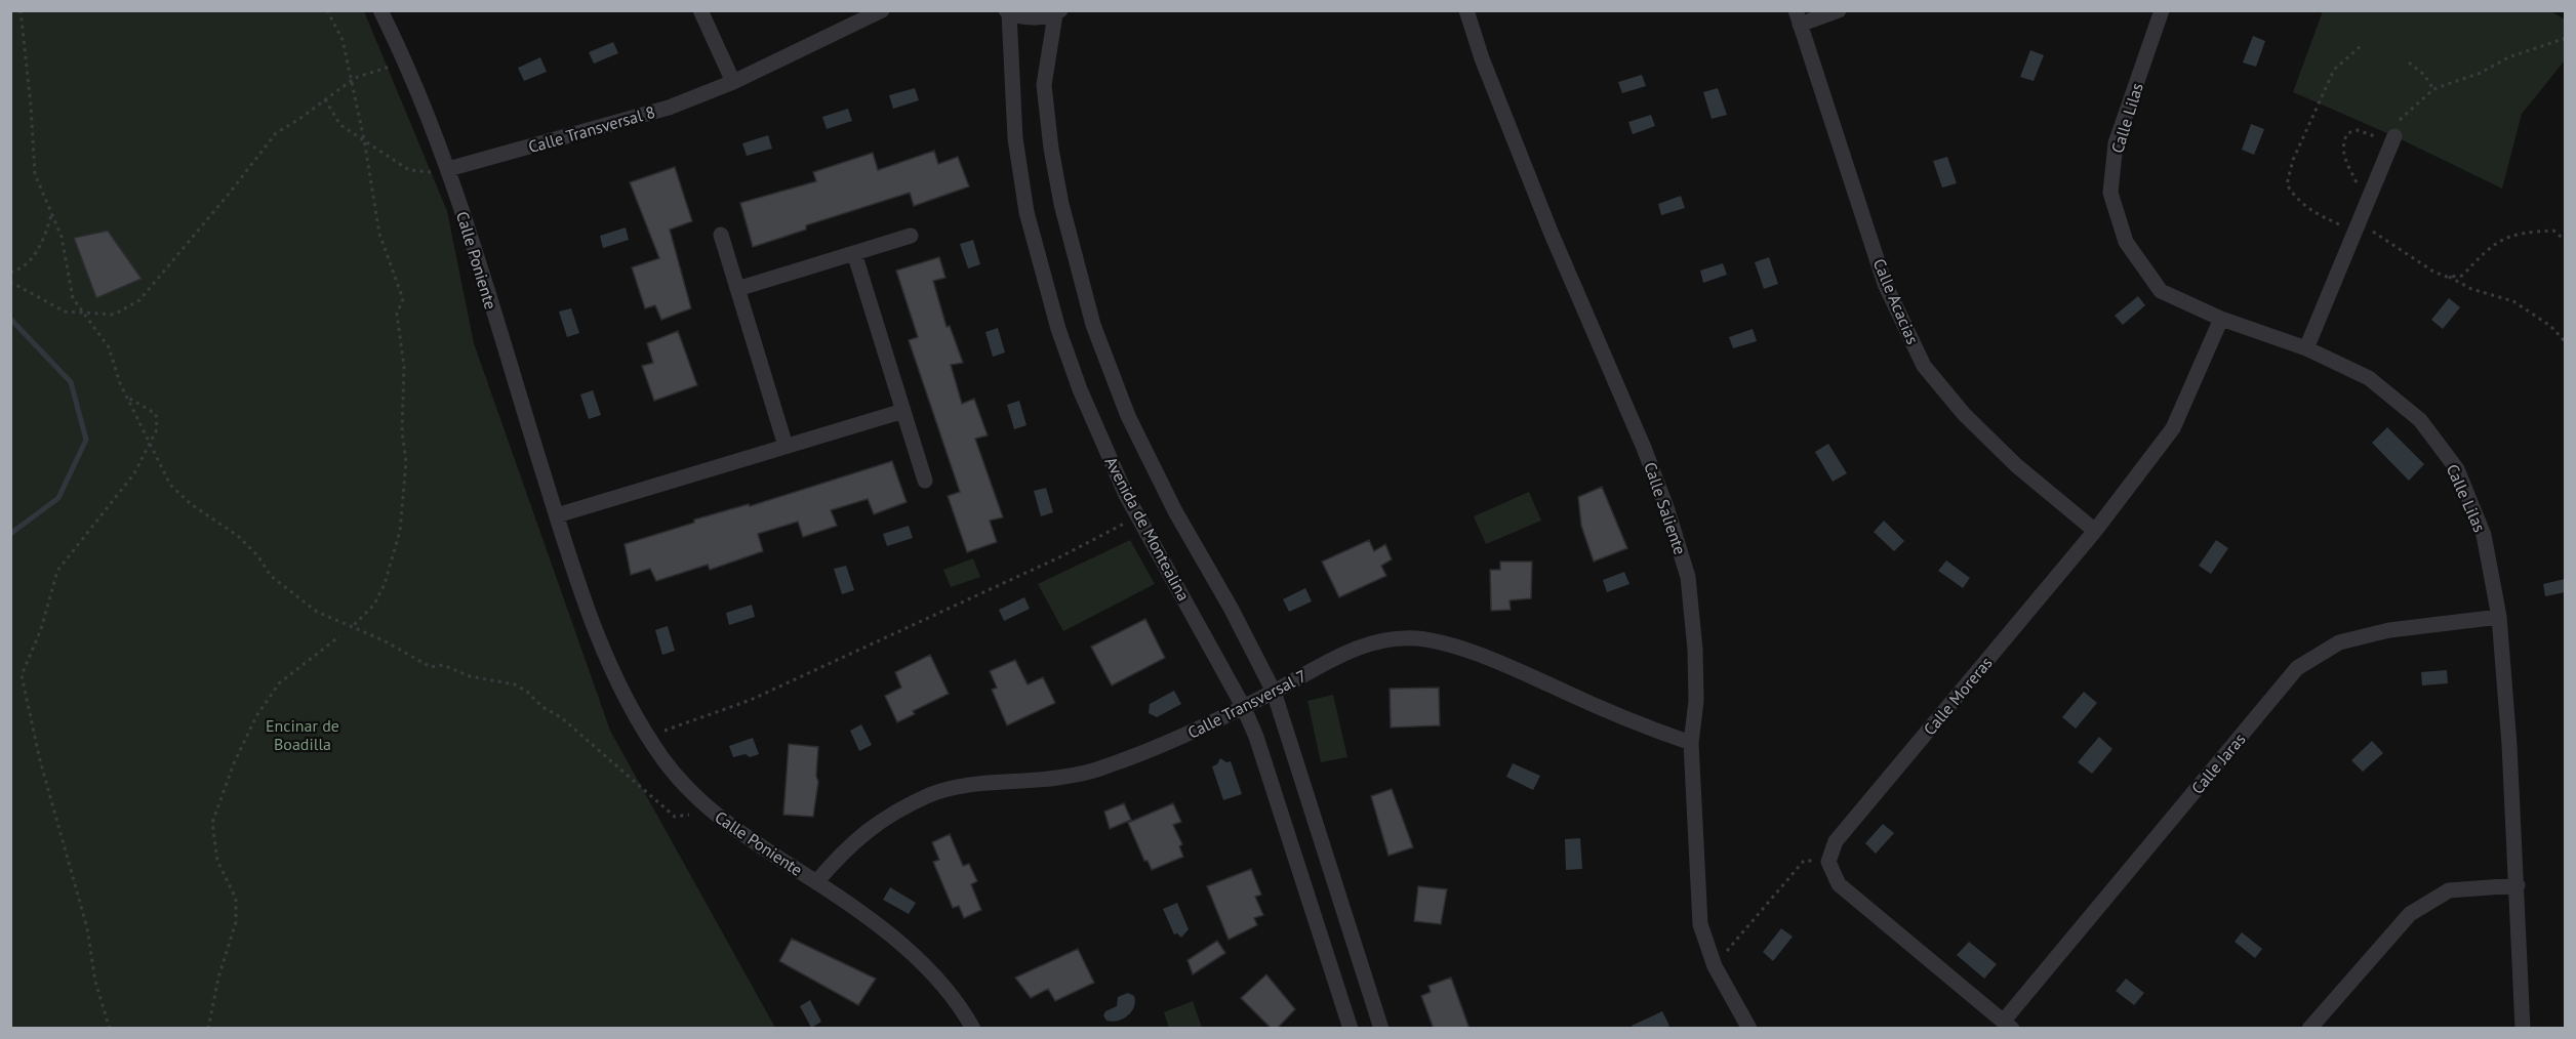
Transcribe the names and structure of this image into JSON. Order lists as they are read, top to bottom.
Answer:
{
  "streets": {
    "street": [
      "Calle Lilas",
      "Calle Transversal 8",
      "Calle Poniente",
      "Calle Acacias",
      "Calle Saliente",
      "Avenida de Montealina",
      "Calle Moreras",
      "Calle Transversal 7",
      "Calle Jaras"
    ]
  },
  "crossings": [
    ["Calle Lilas", "Calle Moreras"],
    ["Calle Lilas", "Calle Jaras"],
    ["Calle Transversal 8", "Calle Poniente"],
    ["Calle Poniente", "Calle Transversal 7"],
    ["Calle Acacias", "Calle Moreras"],
    ["Calle Saliente", "Calle Transversal 7"],
    ["Avenida de Montealina", "Calle Transversal 7"]
  ],
  "parks": ["Encinar de Boadilla"]
}
